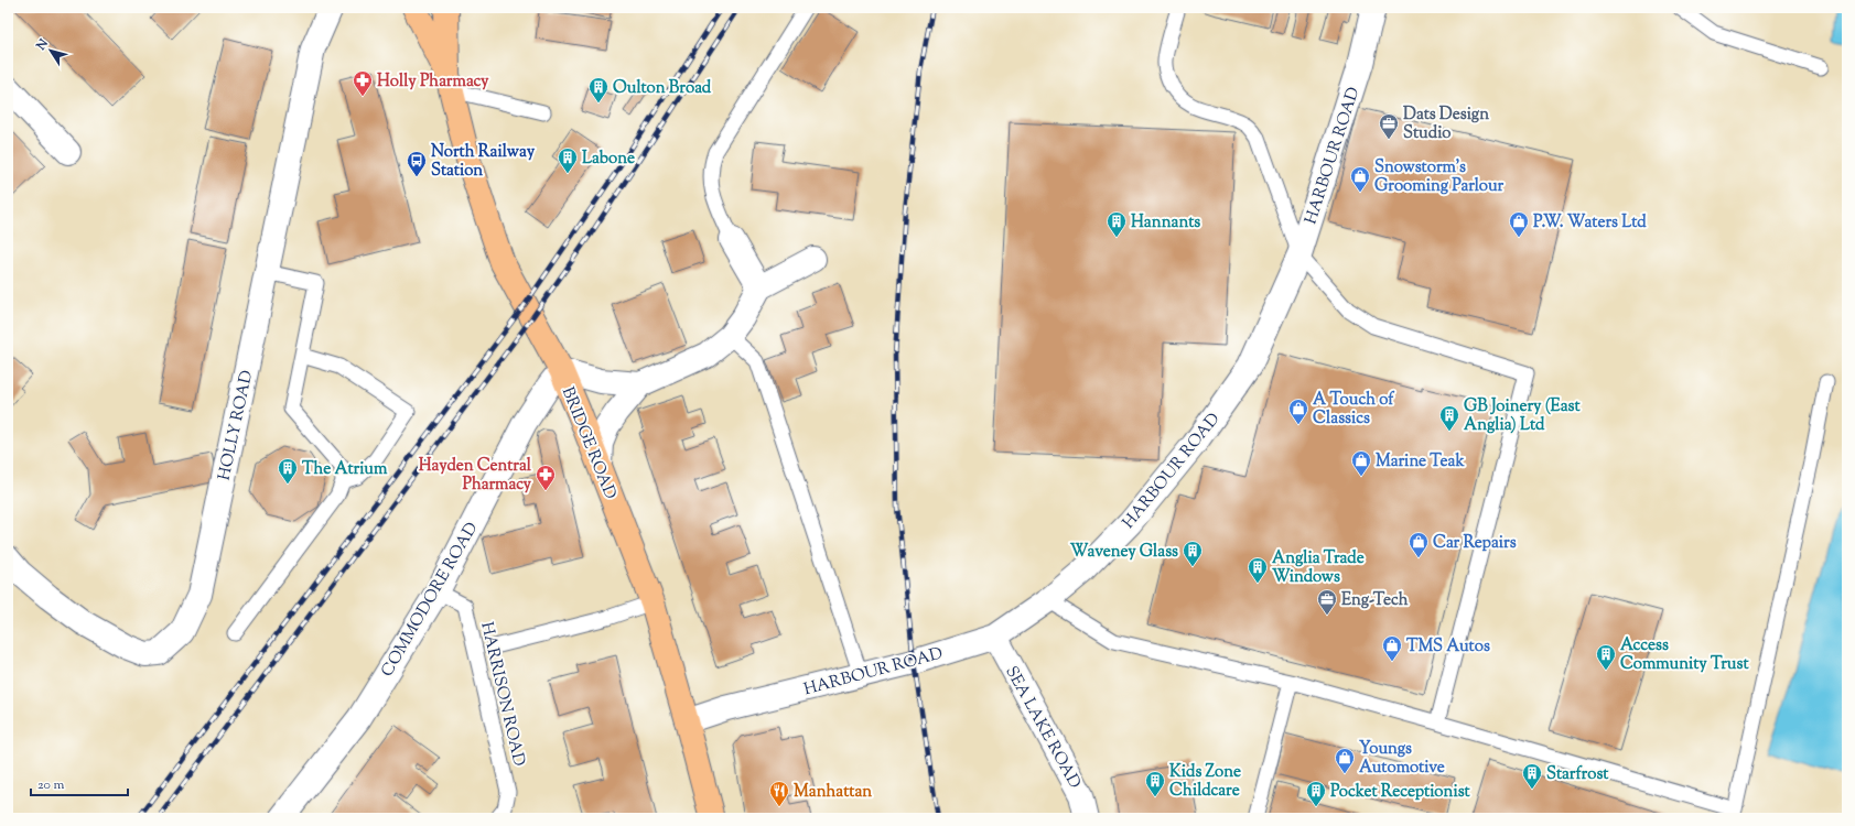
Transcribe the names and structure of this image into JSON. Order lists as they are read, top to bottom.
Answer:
{
  "streets": {
    "highway": ["BRIDGE ROAD"],
    "street": [
      "HARBOUR ROAD",
      "HOLLY ROAD",
      "COMMODORE ROAD",
      "SEA LAKE ROAD"
    ],
    "lane": ["HARRISON ROAD"]
  },
  "crossings": [
    ["HARBOUR ROAD", "BRIDGE ROAD"],
    ["HARBOUR ROAD", "SEA LAKE ROAD"],
    ["BRIDGE ROAD", "COMMODORE ROAD"],
    ["COMMODORE ROAD", "HARRISON ROAD"]
  ],
  "places": {
    "pharmacy": ["Holly Pharmacy", "Hayden Central Pharmacy"],
    "building": [
      "Oulton Broad",
      "Labone",
      "Hannants",
      "GB Joinery (East Anglia) Ltd",
      "The Atrium",
      "Waveney Glass",
      "Anglia Trade Windows",
      "Access Community Trust",
      "Starfrost",
      "Kids Zone Childcare",
      "Pocket Receptionist"
    ],
    "office": ["Dats Design Studio", "Eng-Tech"],
    "bus stop": ["North Railway Station"],
    "shop": [
      "Snowstorm’s Grooming Parlour",
      "P.W. Waters Ltd",
      "A Touch of Classics",
      "Marine Teak",
      "Car Repairs",
      "TMS Autos",
      "Youngs Automotive"
    ],
    "restaurant": ["Manhattan"]
  },
  "scale_bar": "20 m",
  "north": "top left"
}
